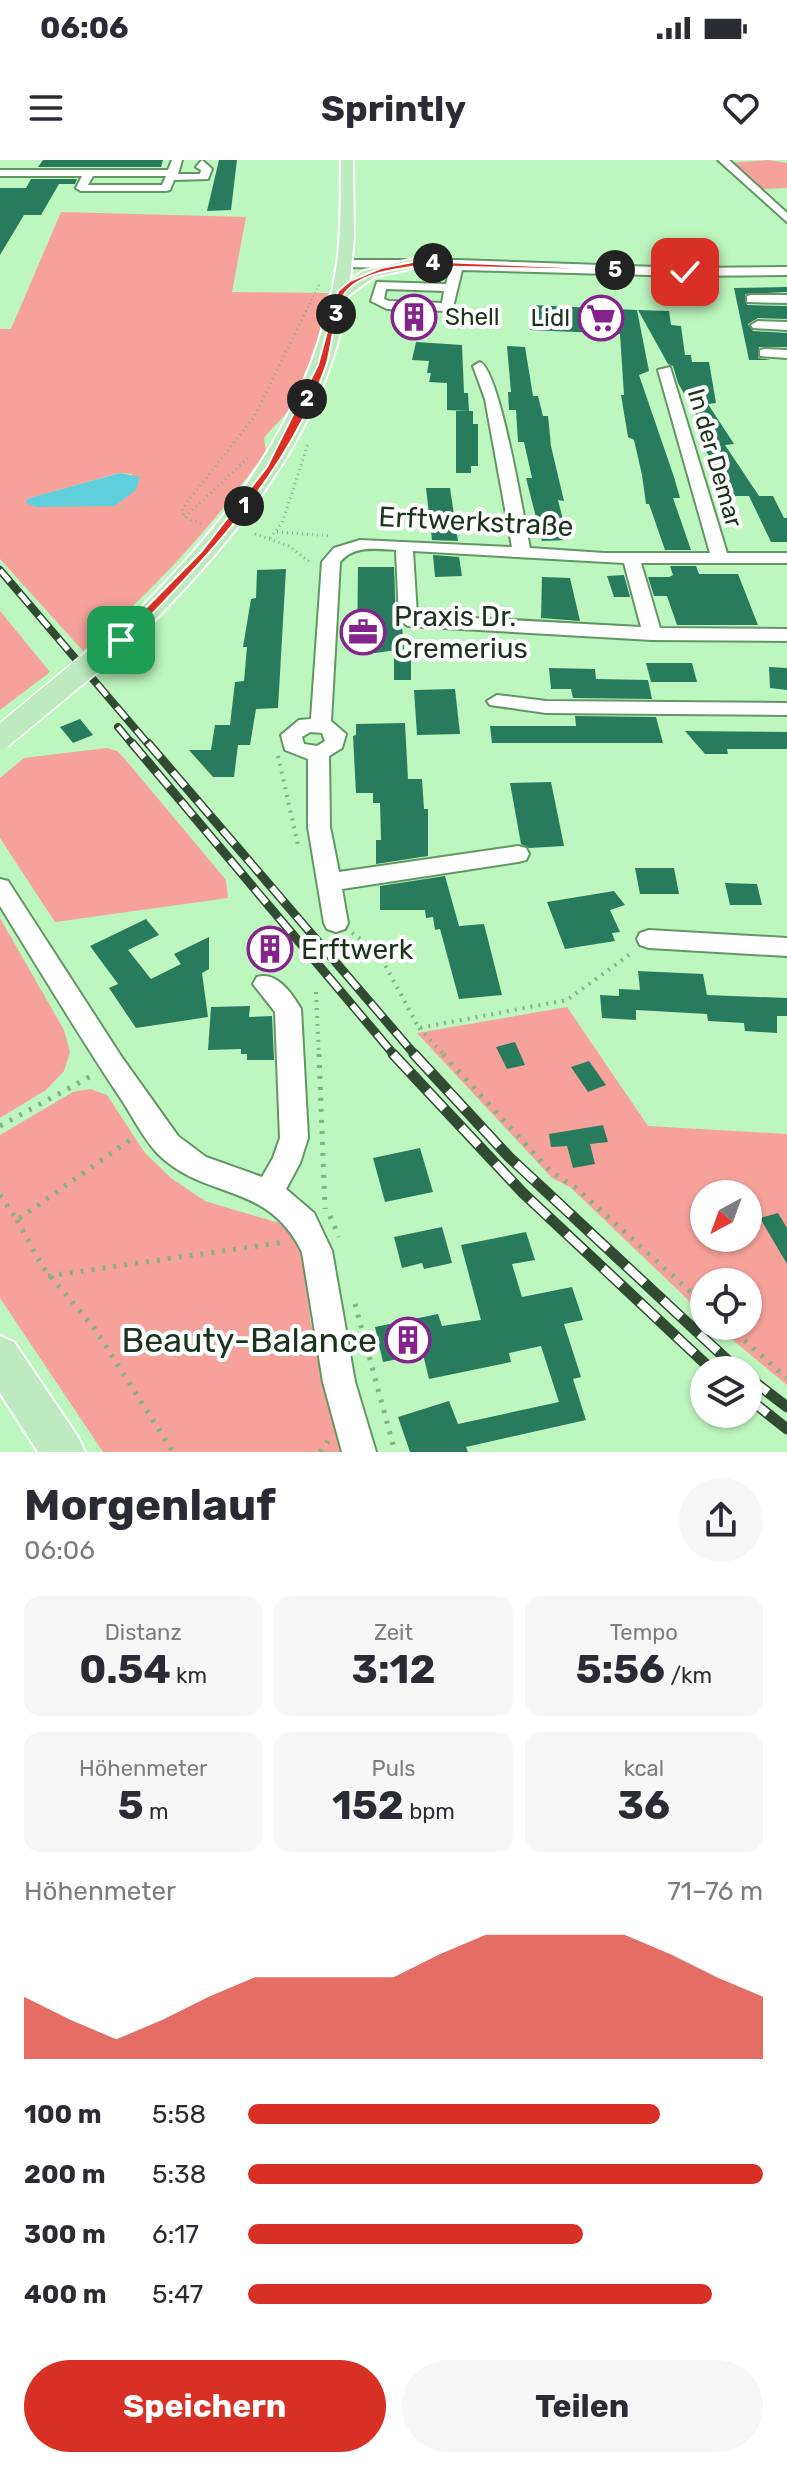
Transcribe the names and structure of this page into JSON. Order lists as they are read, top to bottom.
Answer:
{
  "streets": {
    "street": ["In der Demar", "Erftwerkstraße"]
  },
  "crossings": [
    ["In der Demar", "Erftwerkstraße"]
  ],
  "places": {
    "building": ["Shell", "Erftwerk", "Beauty-Balance"],
    "supermarket": ["Lidl"],
    "office": ["Praxis Dr. Cremerius"]
  },
  "north": "bottom left",
  "page": {
    "status": "06:06",
    "header": "Sprintly",
    "pins": [
      "4",
      "5",
      "3",
      "2",
      "1"
    ],
    "heading": ["Morgenlauf", "06:06"],
    "stats": [
      ["Distanz", "0.54 km"],
      ["Zeit", "3:12"],
      ["Tempo", "5:56 /km"],
      ["Höhenmeter", "5 m"],
      ["Puls", "152 bpm"],
      ["kcal", "36"]
    ],
    "chart": ["Höhenmeter", "71–76 m"],
    "list": [
      {
        "name": "100 m",
        "note": "5:58"
      },
      {
        "name": "200 m",
        "note": "5:38"
      },
      {
        "name": "300 m",
        "note": "6:17"
      },
      {
        "name": "400 m",
        "note": "5:47"
      }
    ],
    "buttons": ["Speichern", "Teilen"]
  }
}
